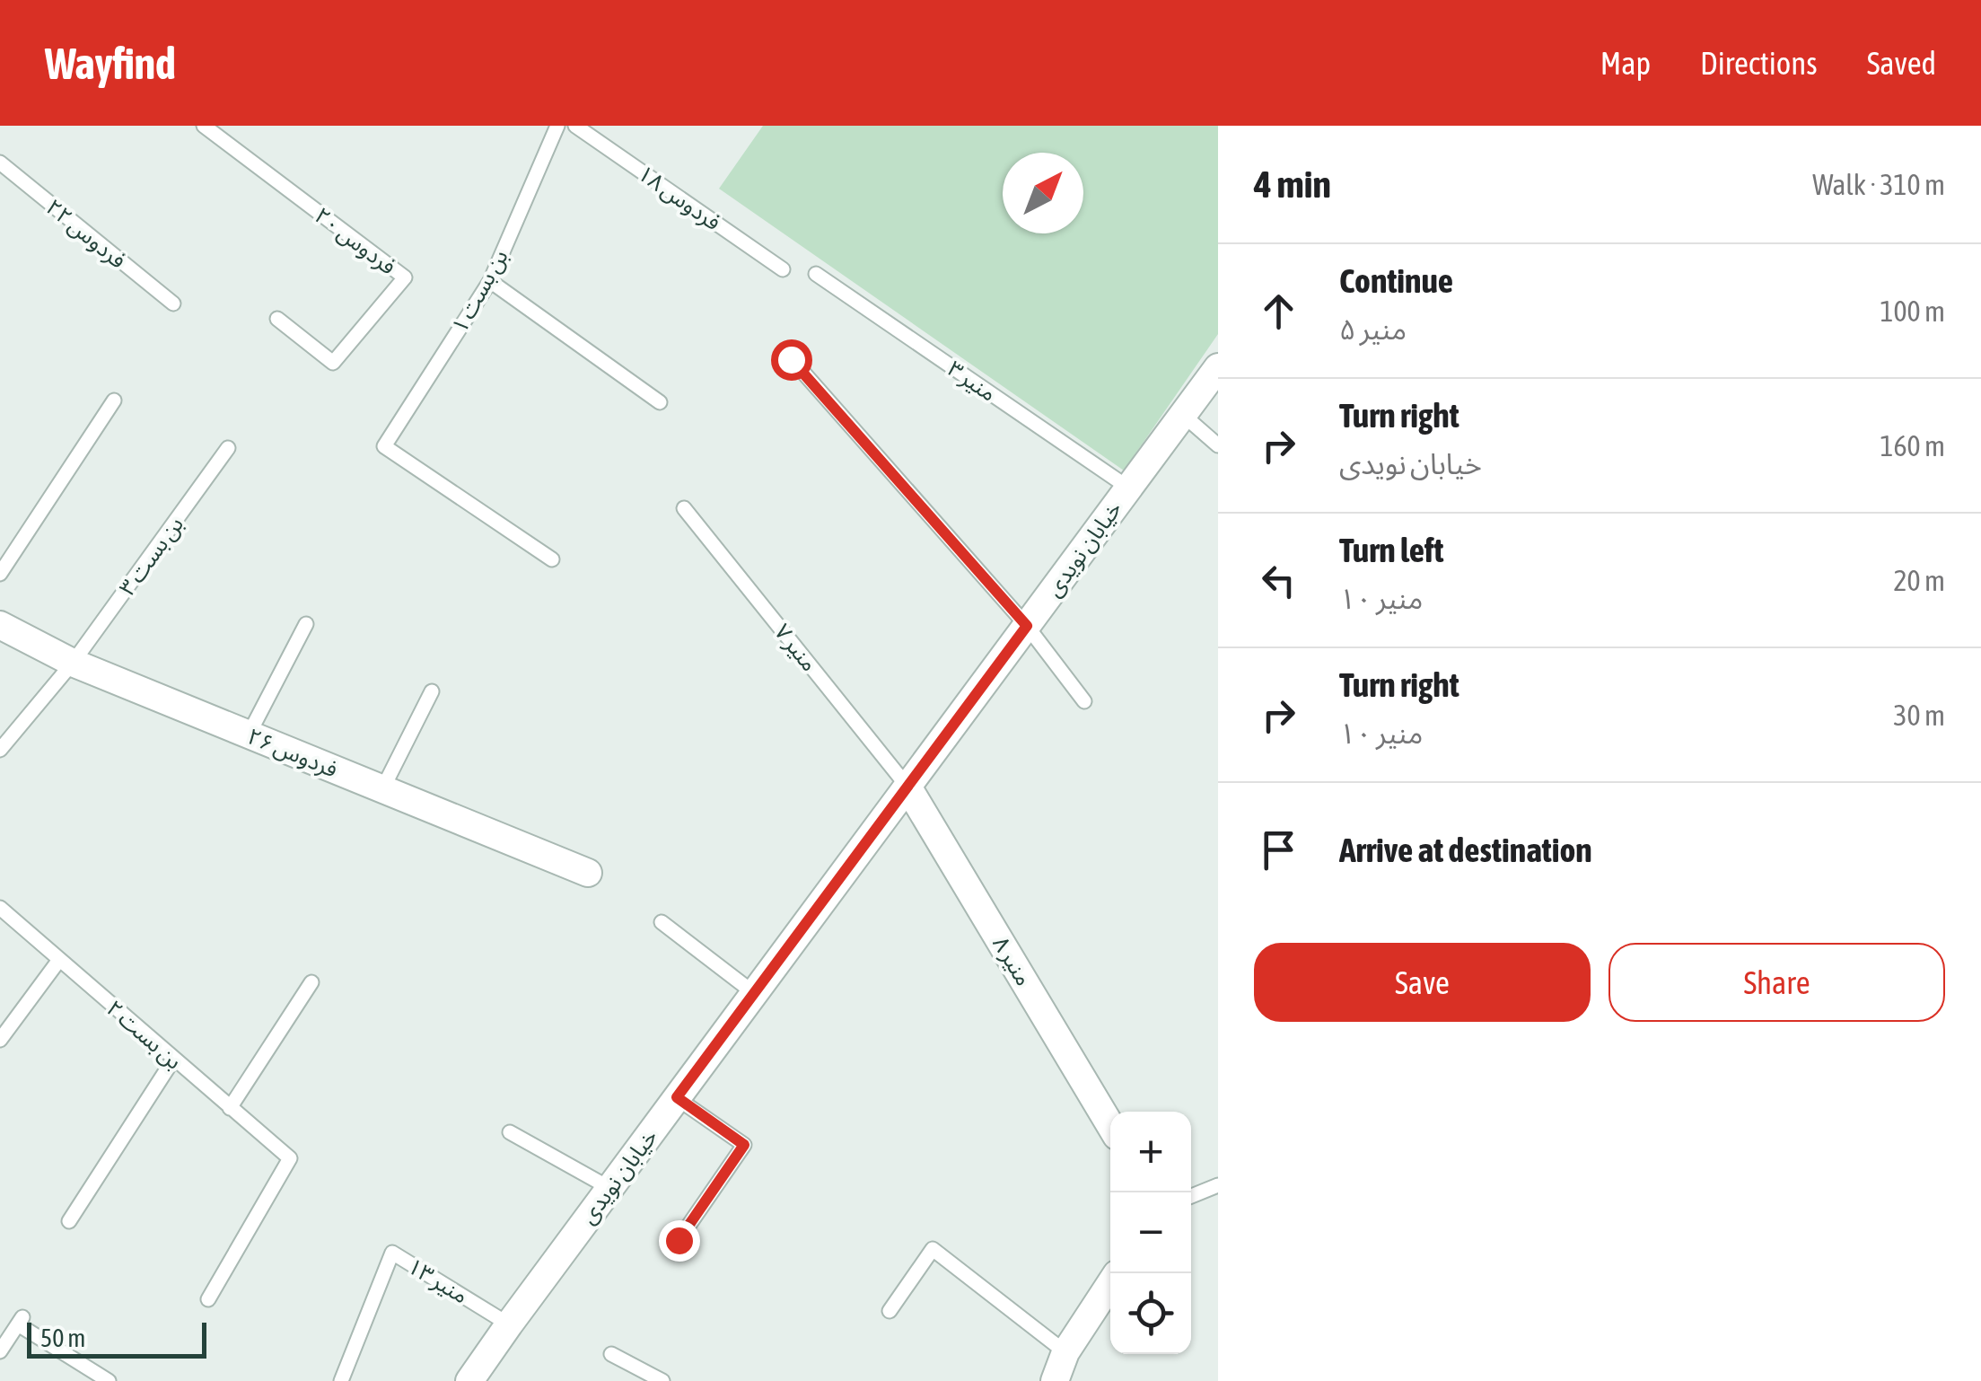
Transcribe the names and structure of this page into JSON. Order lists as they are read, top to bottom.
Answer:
{
  "streets": {
    "street": ["خیابان نویدی", "فردوس ۲۶", "منیر ۸"],
    "lane": [
      "فردوس ۱۸",
      "فردوس ۲۲",
      "فردوس ۲۰",
      "بن بست ۱",
      "منیر ۳",
      "بن بست ۳",
      "منیر ۷",
      "بن بست ۲",
      "منیر ۱۳"
    ]
  },
  "crossings": [
    ["منیر ۳", "خیابان نویدی"],
    ["خیابان نویدی", "منیر ۷"],
    ["خیابان نویدی", "منیر ۸"],
    ["خیابان نویدی", "منیر ۱۳"],
    ["بن بست ۳", "فردوس ۲۶"],
    ["منیر ۷", "منیر ۸"]
  ],
  "scale_bar": "50 m",
  "north": "top right",
  "page": {
    "header": "Wayfind",
    "nav": ["Map", "Directions", "Saved"],
    "heading": ["4 min", "Walk · 310 m"],
    "list": [
      ["Continue", "منیر ۵", "100 m"],
      ["Turn right", "خیابان نویدی", "160 m"],
      ["Turn left", "منیر ۱۰", "20 m"],
      ["Turn right", "منیر ۱۰", "30 m"],
      "Arrive at destination"
    ],
    "buttons": ["Save", "Share"],
    "map_buttons": ["+", "−"],
    "scale": "50 m"
  }
}
